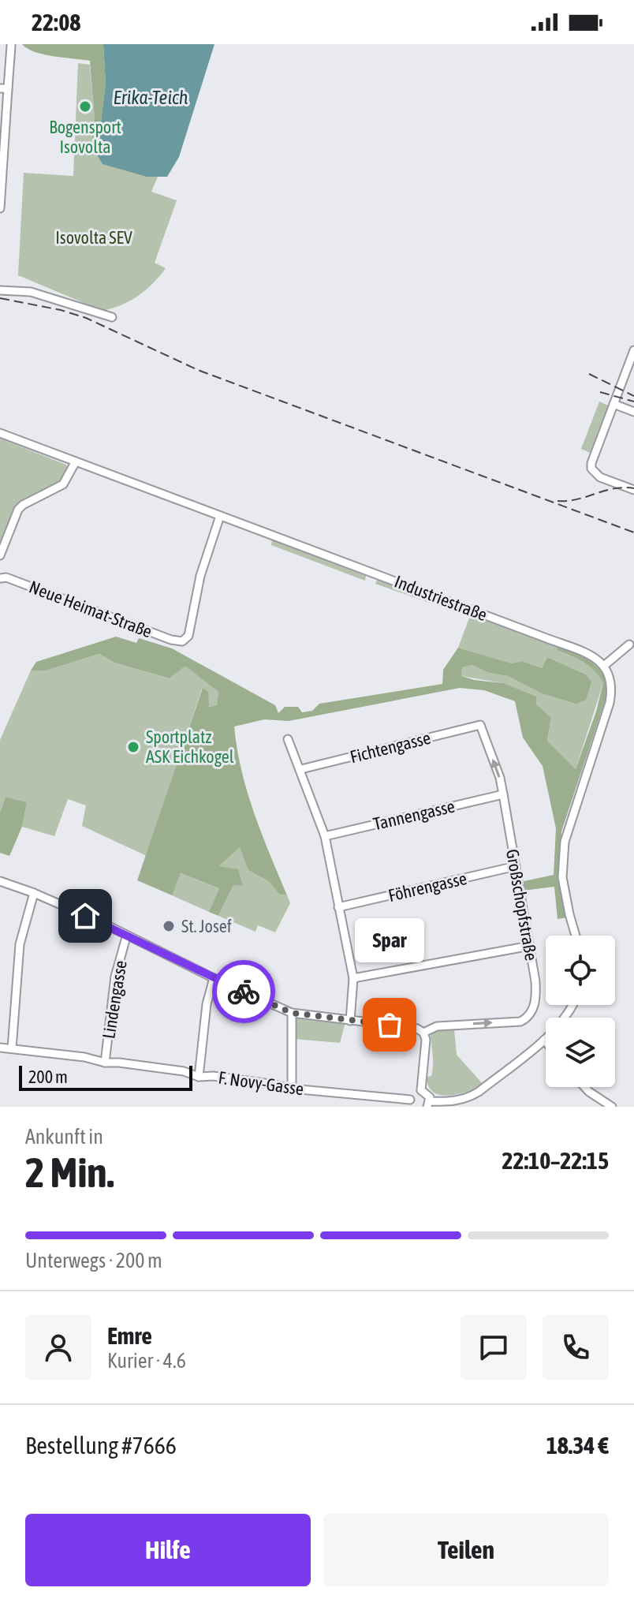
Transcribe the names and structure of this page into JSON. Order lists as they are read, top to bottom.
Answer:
{
  "streets": {
    "street": [
      "Industriestraße",
      "Neue Heimat-Straße",
      "Fichtengasse",
      "Tannengasse",
      "Föhrengasse",
      "Großschopfstraße",
      "Lindengasse",
      "F. Novy-Gasse"
    ]
  },
  "crossings": [
    ["Industriestraße", "Neue Heimat-Straße"],
    ["Fichtengasse", "Großschopfstraße"],
    ["Tannengasse", "Großschopfstraße"],
    ["Föhrengasse", "Großschopfstraße"],
    ["Lindengasse", "F. Novy-Gasse"]
  ],
  "water": ["Erika-Teich"],
  "parks": ["Isovolta SEV"],
  "places": [
    "Bogensport Isovolta",
    "Sportplatz ASK Eichkogel",
    "St. Josef",
    "Spar"
  ],
  "scale_bar": "200 m",
  "page": {
    "status": "22:08",
    "bubble": "Spar",
    "scale": "200 m",
    "heading": ["2 Min.", "Ankunft in", "22:10–22:15"],
    "panel": [
      "Emre",
      "Kurier · 4.6",
      "Bestellung #7666",
      "18.34 €"
    ],
    "bar": "Unterwegs · 200 m",
    "buttons": ["Hilfe", "Teilen"]
  }
}
